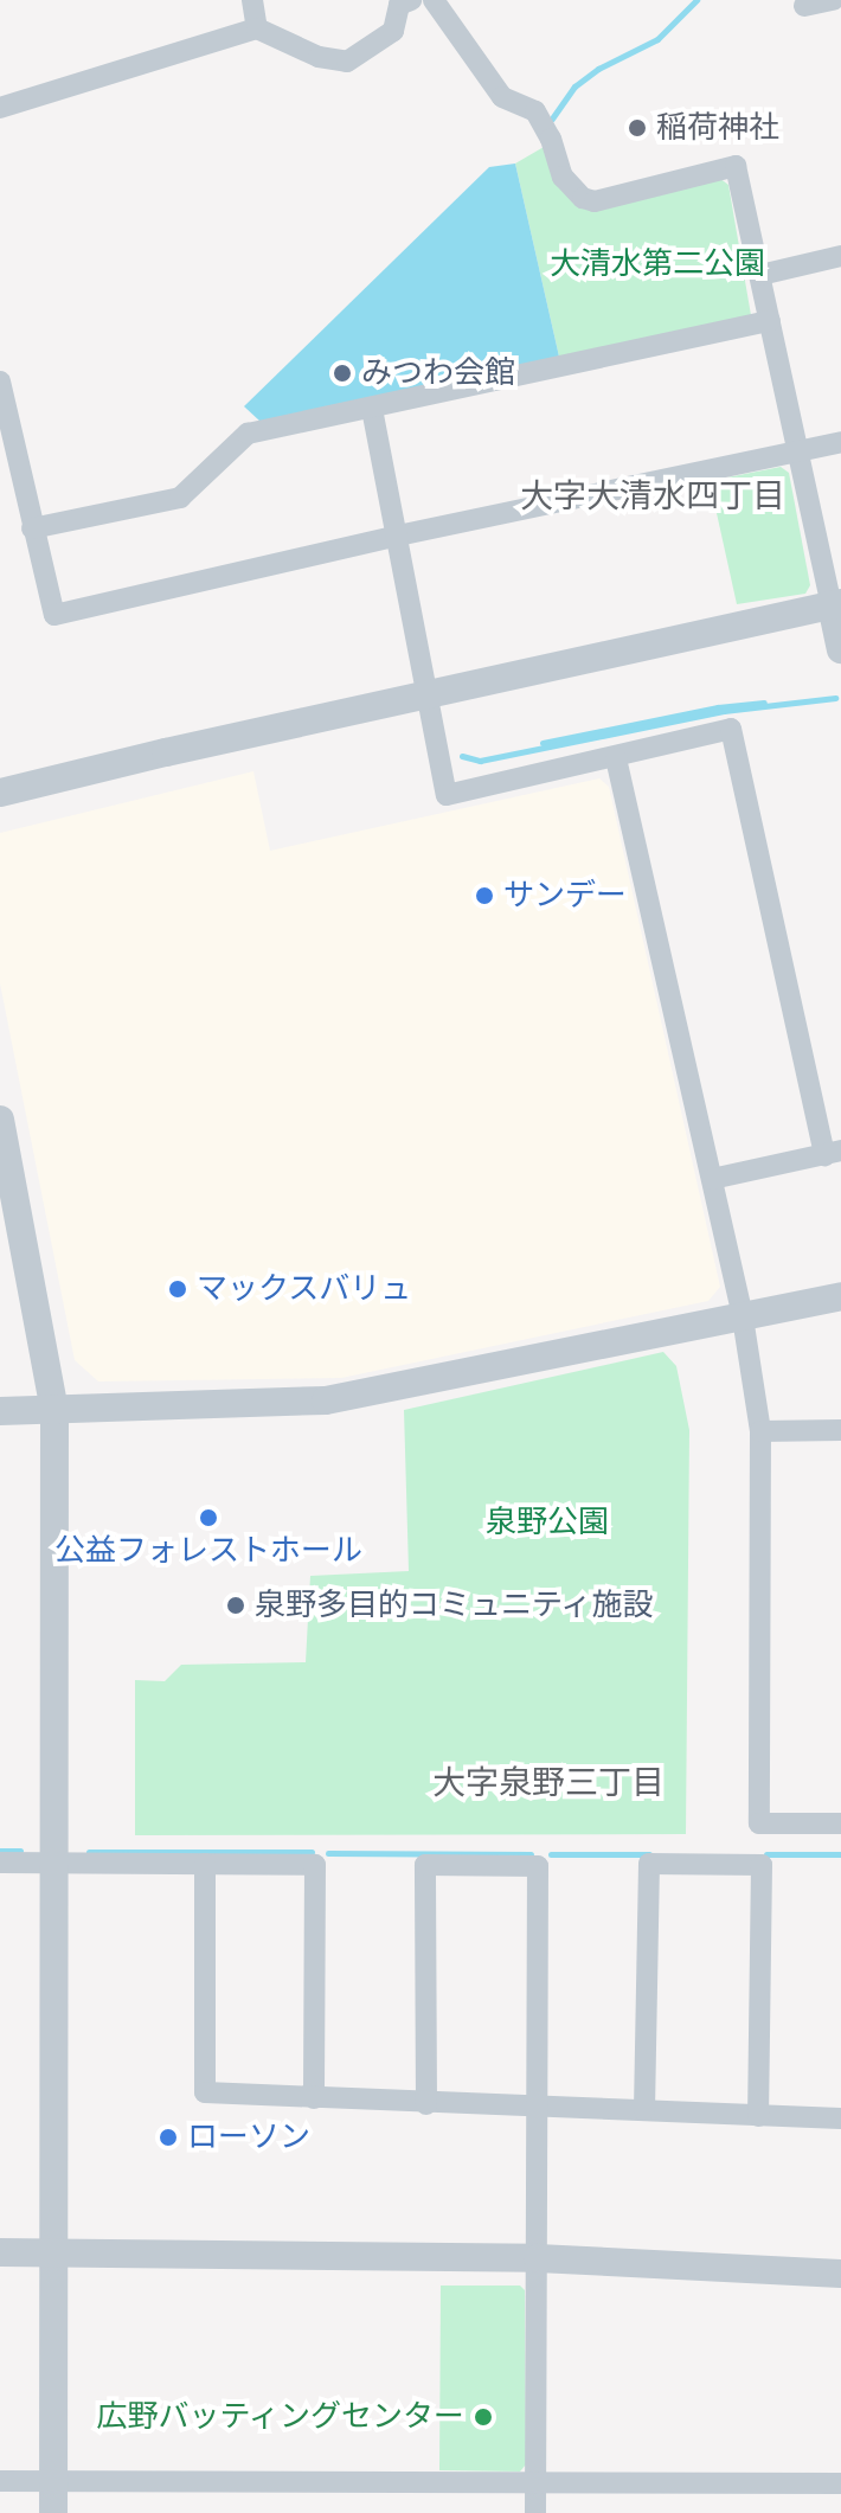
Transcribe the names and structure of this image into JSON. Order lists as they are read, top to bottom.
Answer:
{
  "districts": ["大字大清水四丁目", "大字泉野三丁目"],
  "parks": ["大清水第二公園", "泉野公園"],
  "places": [
    "稲荷神社",
    "みつわ会館",
    "サンデー",
    "マックスバリュ",
    "公益フォレストホール",
    "泉野多目的コミュニティ施設",
    "ローソン",
    "広野バッティングセンター"
  ]
}
